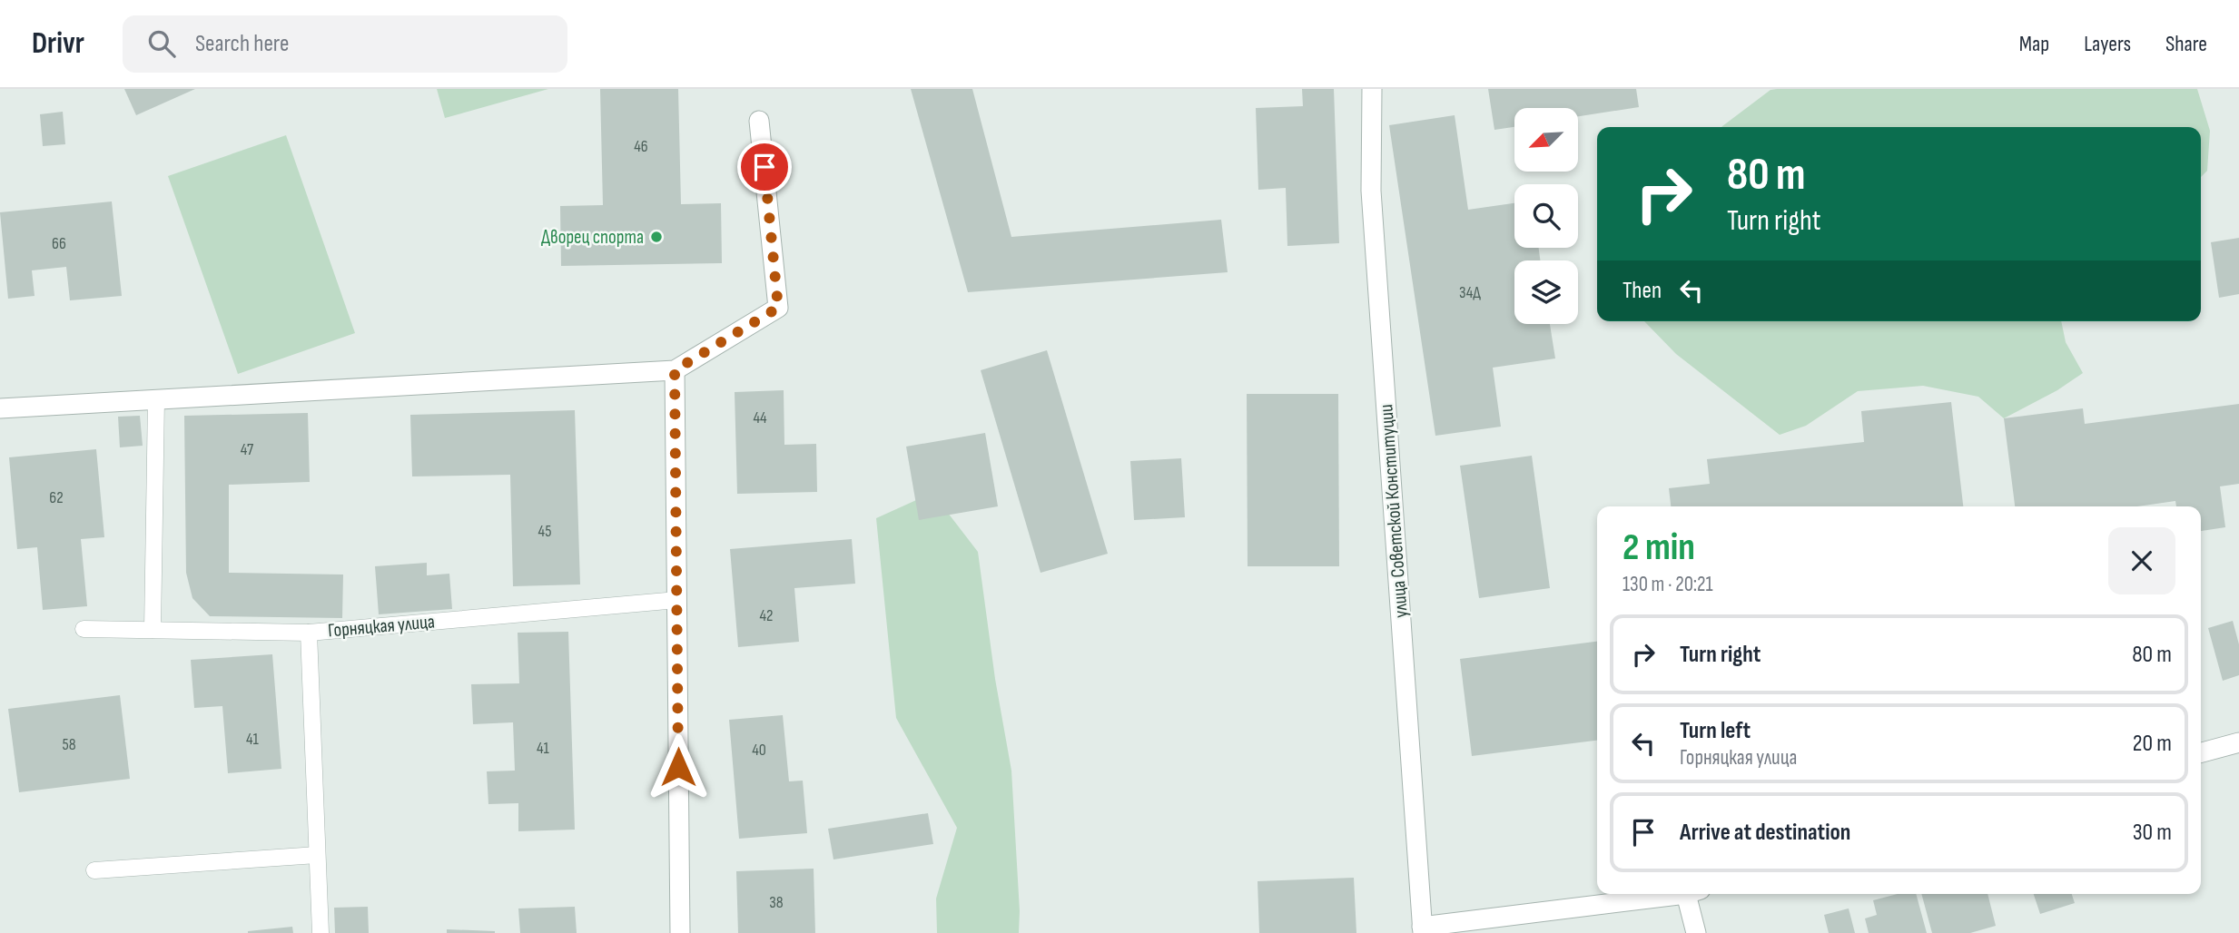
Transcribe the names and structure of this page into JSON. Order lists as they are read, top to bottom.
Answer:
{
  "streets": {
    "street": ["улица Советской Конституции"],
    "lane": ["Горняцкая улица"]
  },
  "places": ["Дворец спорта"],
  "house_numbers": [
    "46",
    "66",
    "34Д",
    "44",
    "47",
    "62",
    "45",
    "42",
    "41",
    "58",
    "41",
    "40",
    "38"
  ],
  "north": "bottom left",
  "page": {
    "header": "Drivr",
    "search": "Search here",
    "nav": ["Map", "Layers", "Share"],
    "turn": ["80 m", "Turn right"],
    "then": "Then",
    "heading": ["2 min", "130 m · 20:21"],
    "list": [
      {
        "name": "Turn right",
        "value": "80 m"
      },
      {
        "name": "Turn left",
        "note": "Горняцкая улица",
        "value": "20 m"
      },
      {
        "name": "Arrive at destination",
        "value": "30 m"
      }
    ]
  }
}
